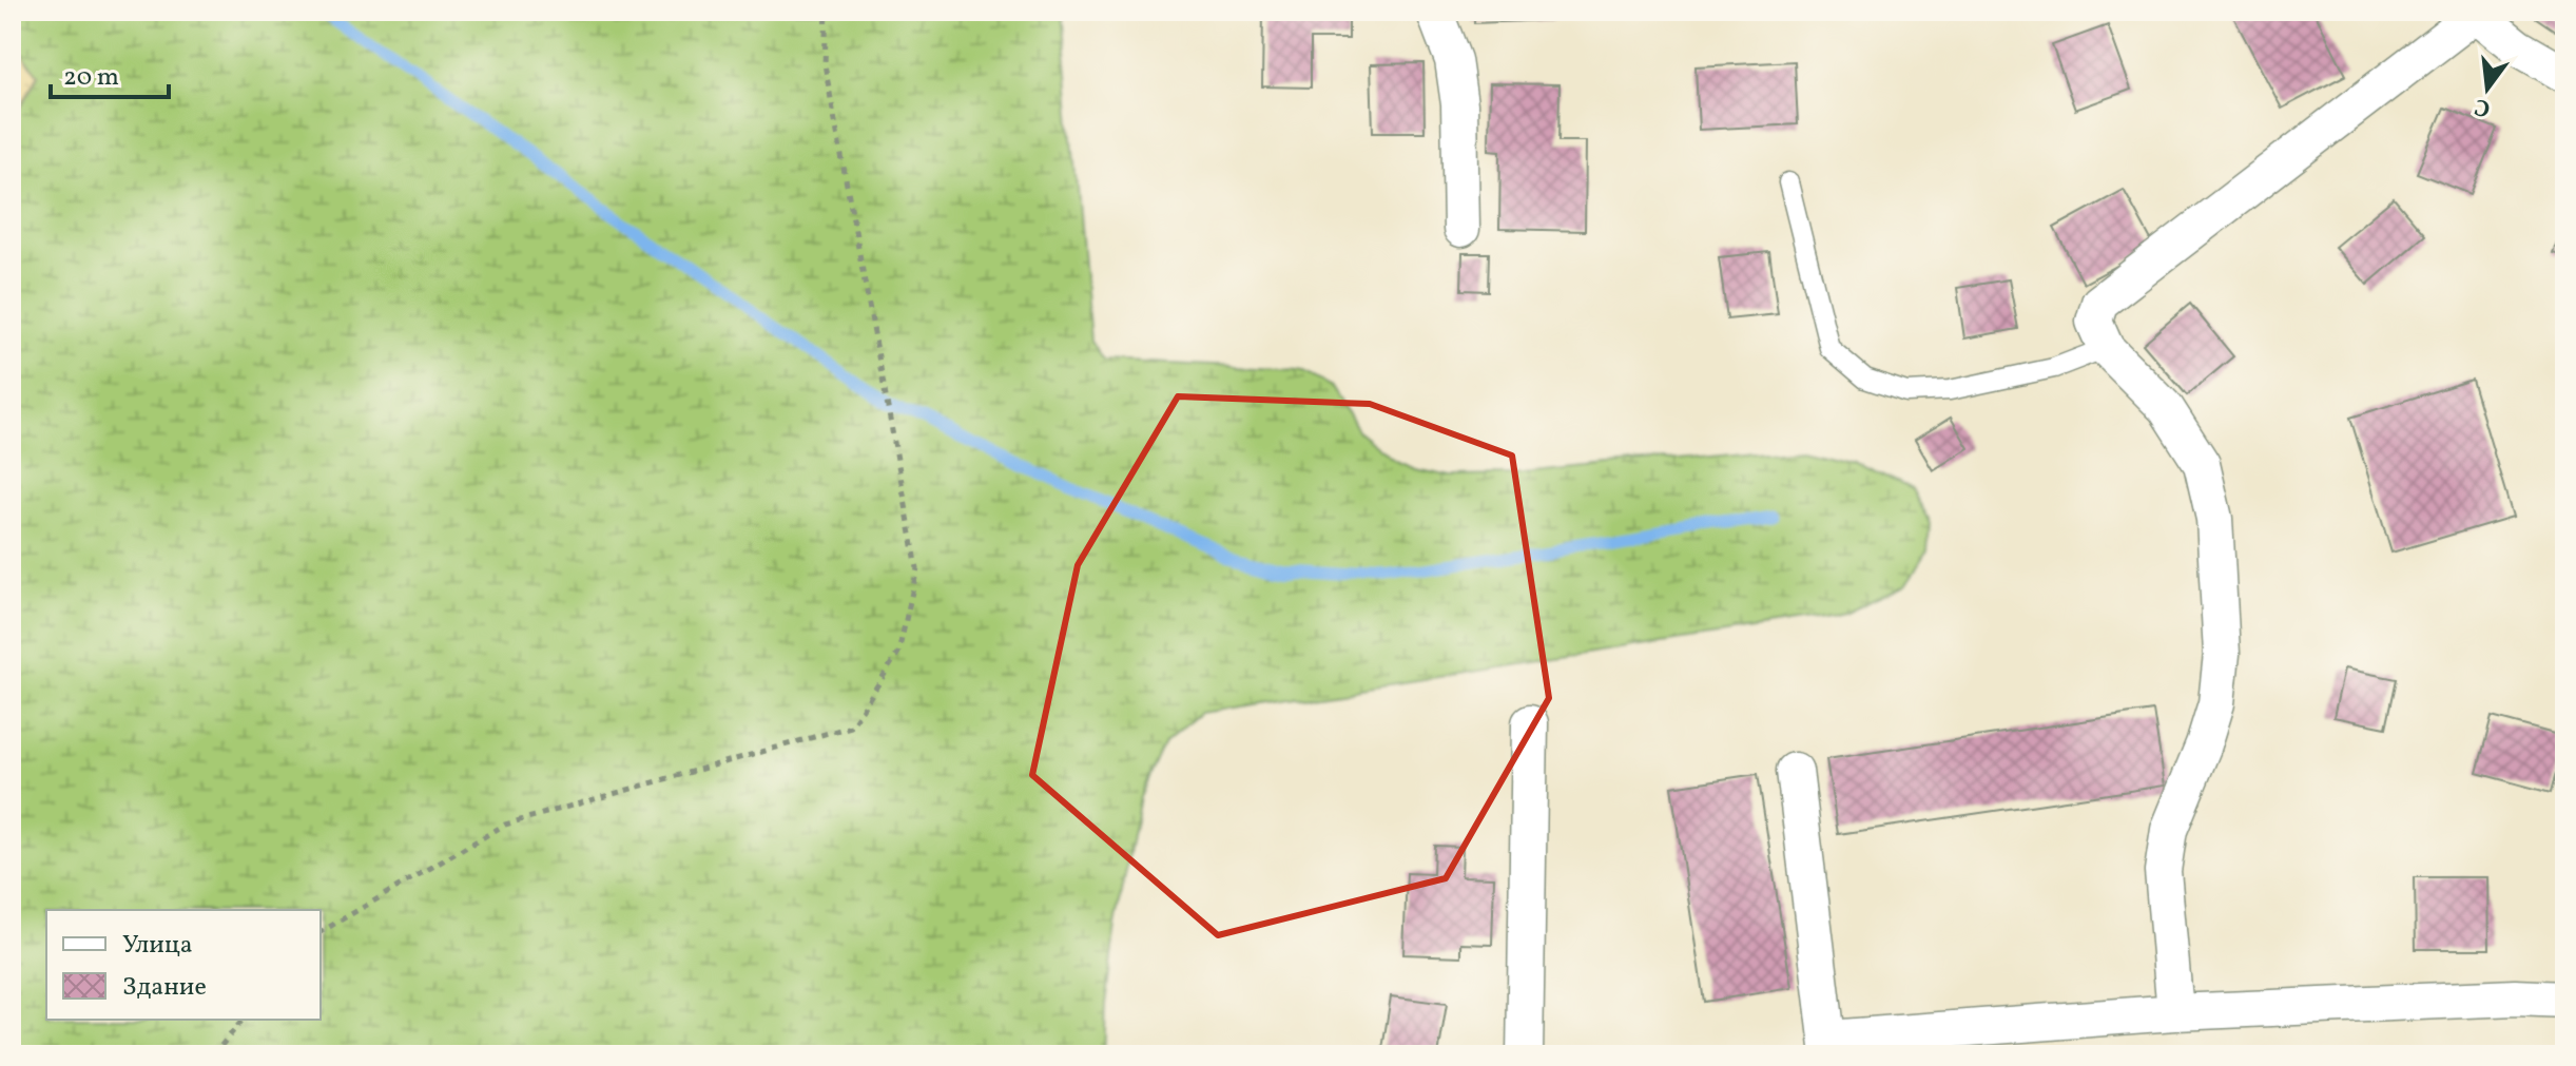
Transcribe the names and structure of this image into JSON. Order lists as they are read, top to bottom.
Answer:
{
  "legend": ["Улица", "Здание"],
  "scale_bar": "20 m",
  "north": "bottom"
}
